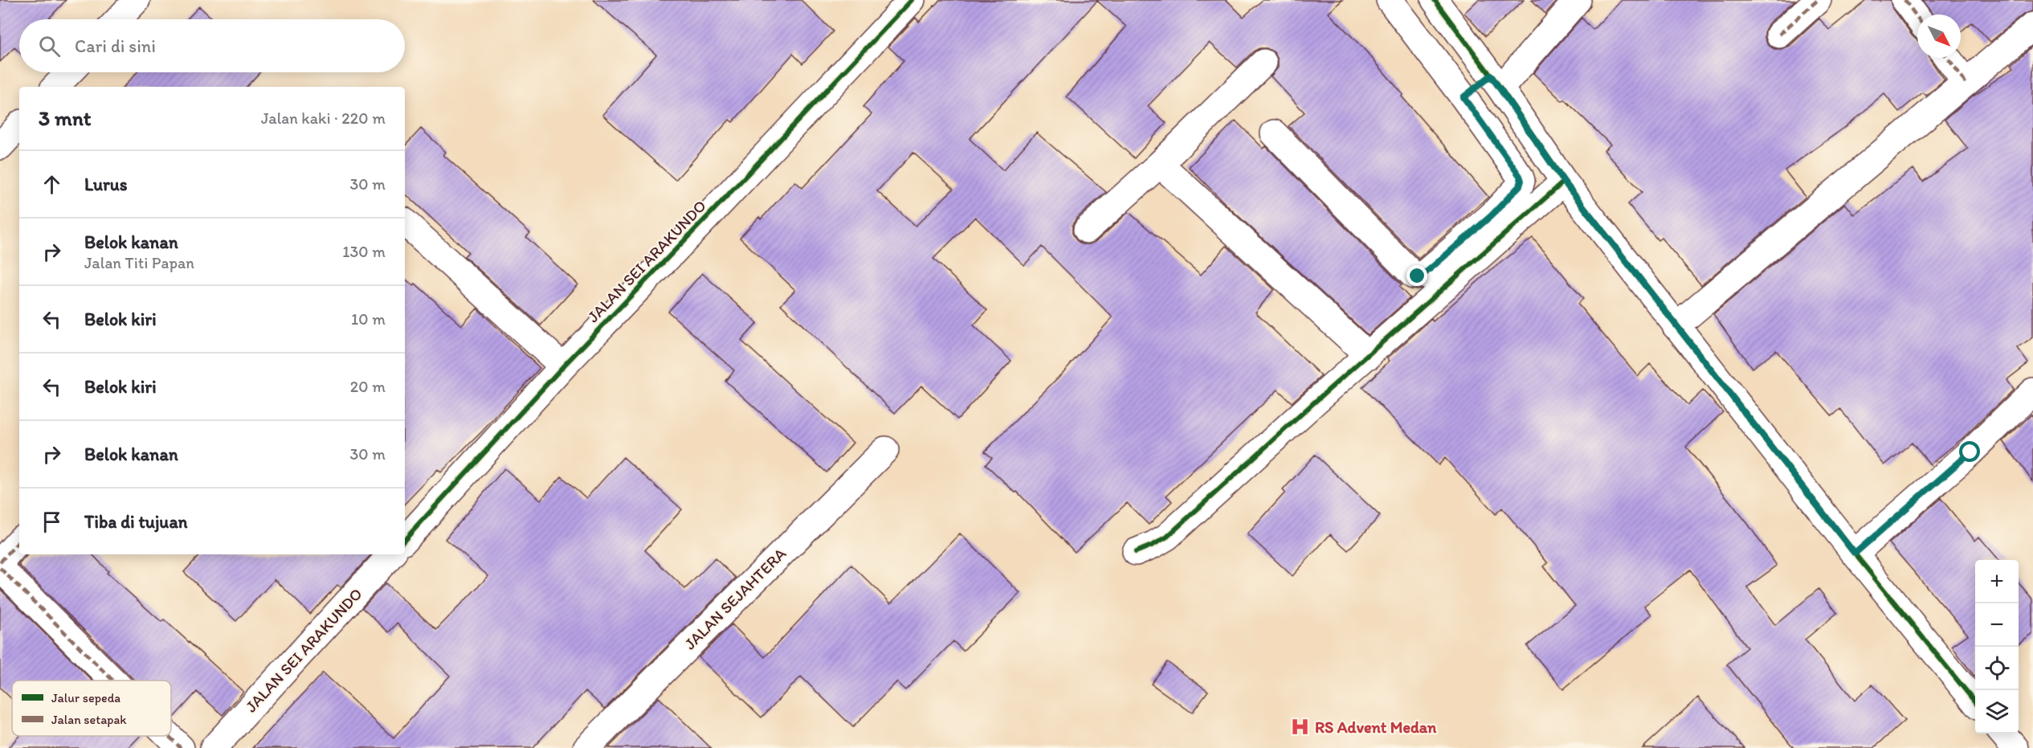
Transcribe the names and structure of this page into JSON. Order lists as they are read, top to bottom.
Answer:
{
  "streets": {
    "street": ["JALAN SEI ARAKUNDO", "JALAN SEJAHTERA"]
  },
  "places": {
    "hospital": ["RS Advent Medan"]
  },
  "legend": ["Jalur sepeda", "Jalan setapak"],
  "north": "bottom right",
  "page": {
    "search": "Cari di sini",
    "heading": ["3 mnt", "Jalan kaki · 220 m"],
    "list": [
      ["Lurus", "30 m"],
      ["Belok kanan", "Jalan Titi Papan", "130 m"],
      ["Belok kiri", "10 m"],
      ["Belok kiri", "20 m"],
      ["Belok kanan", "30 m"],
      "Tiba di tujuan"
    ],
    "map_buttons": ["+", "−"]
  }
}
